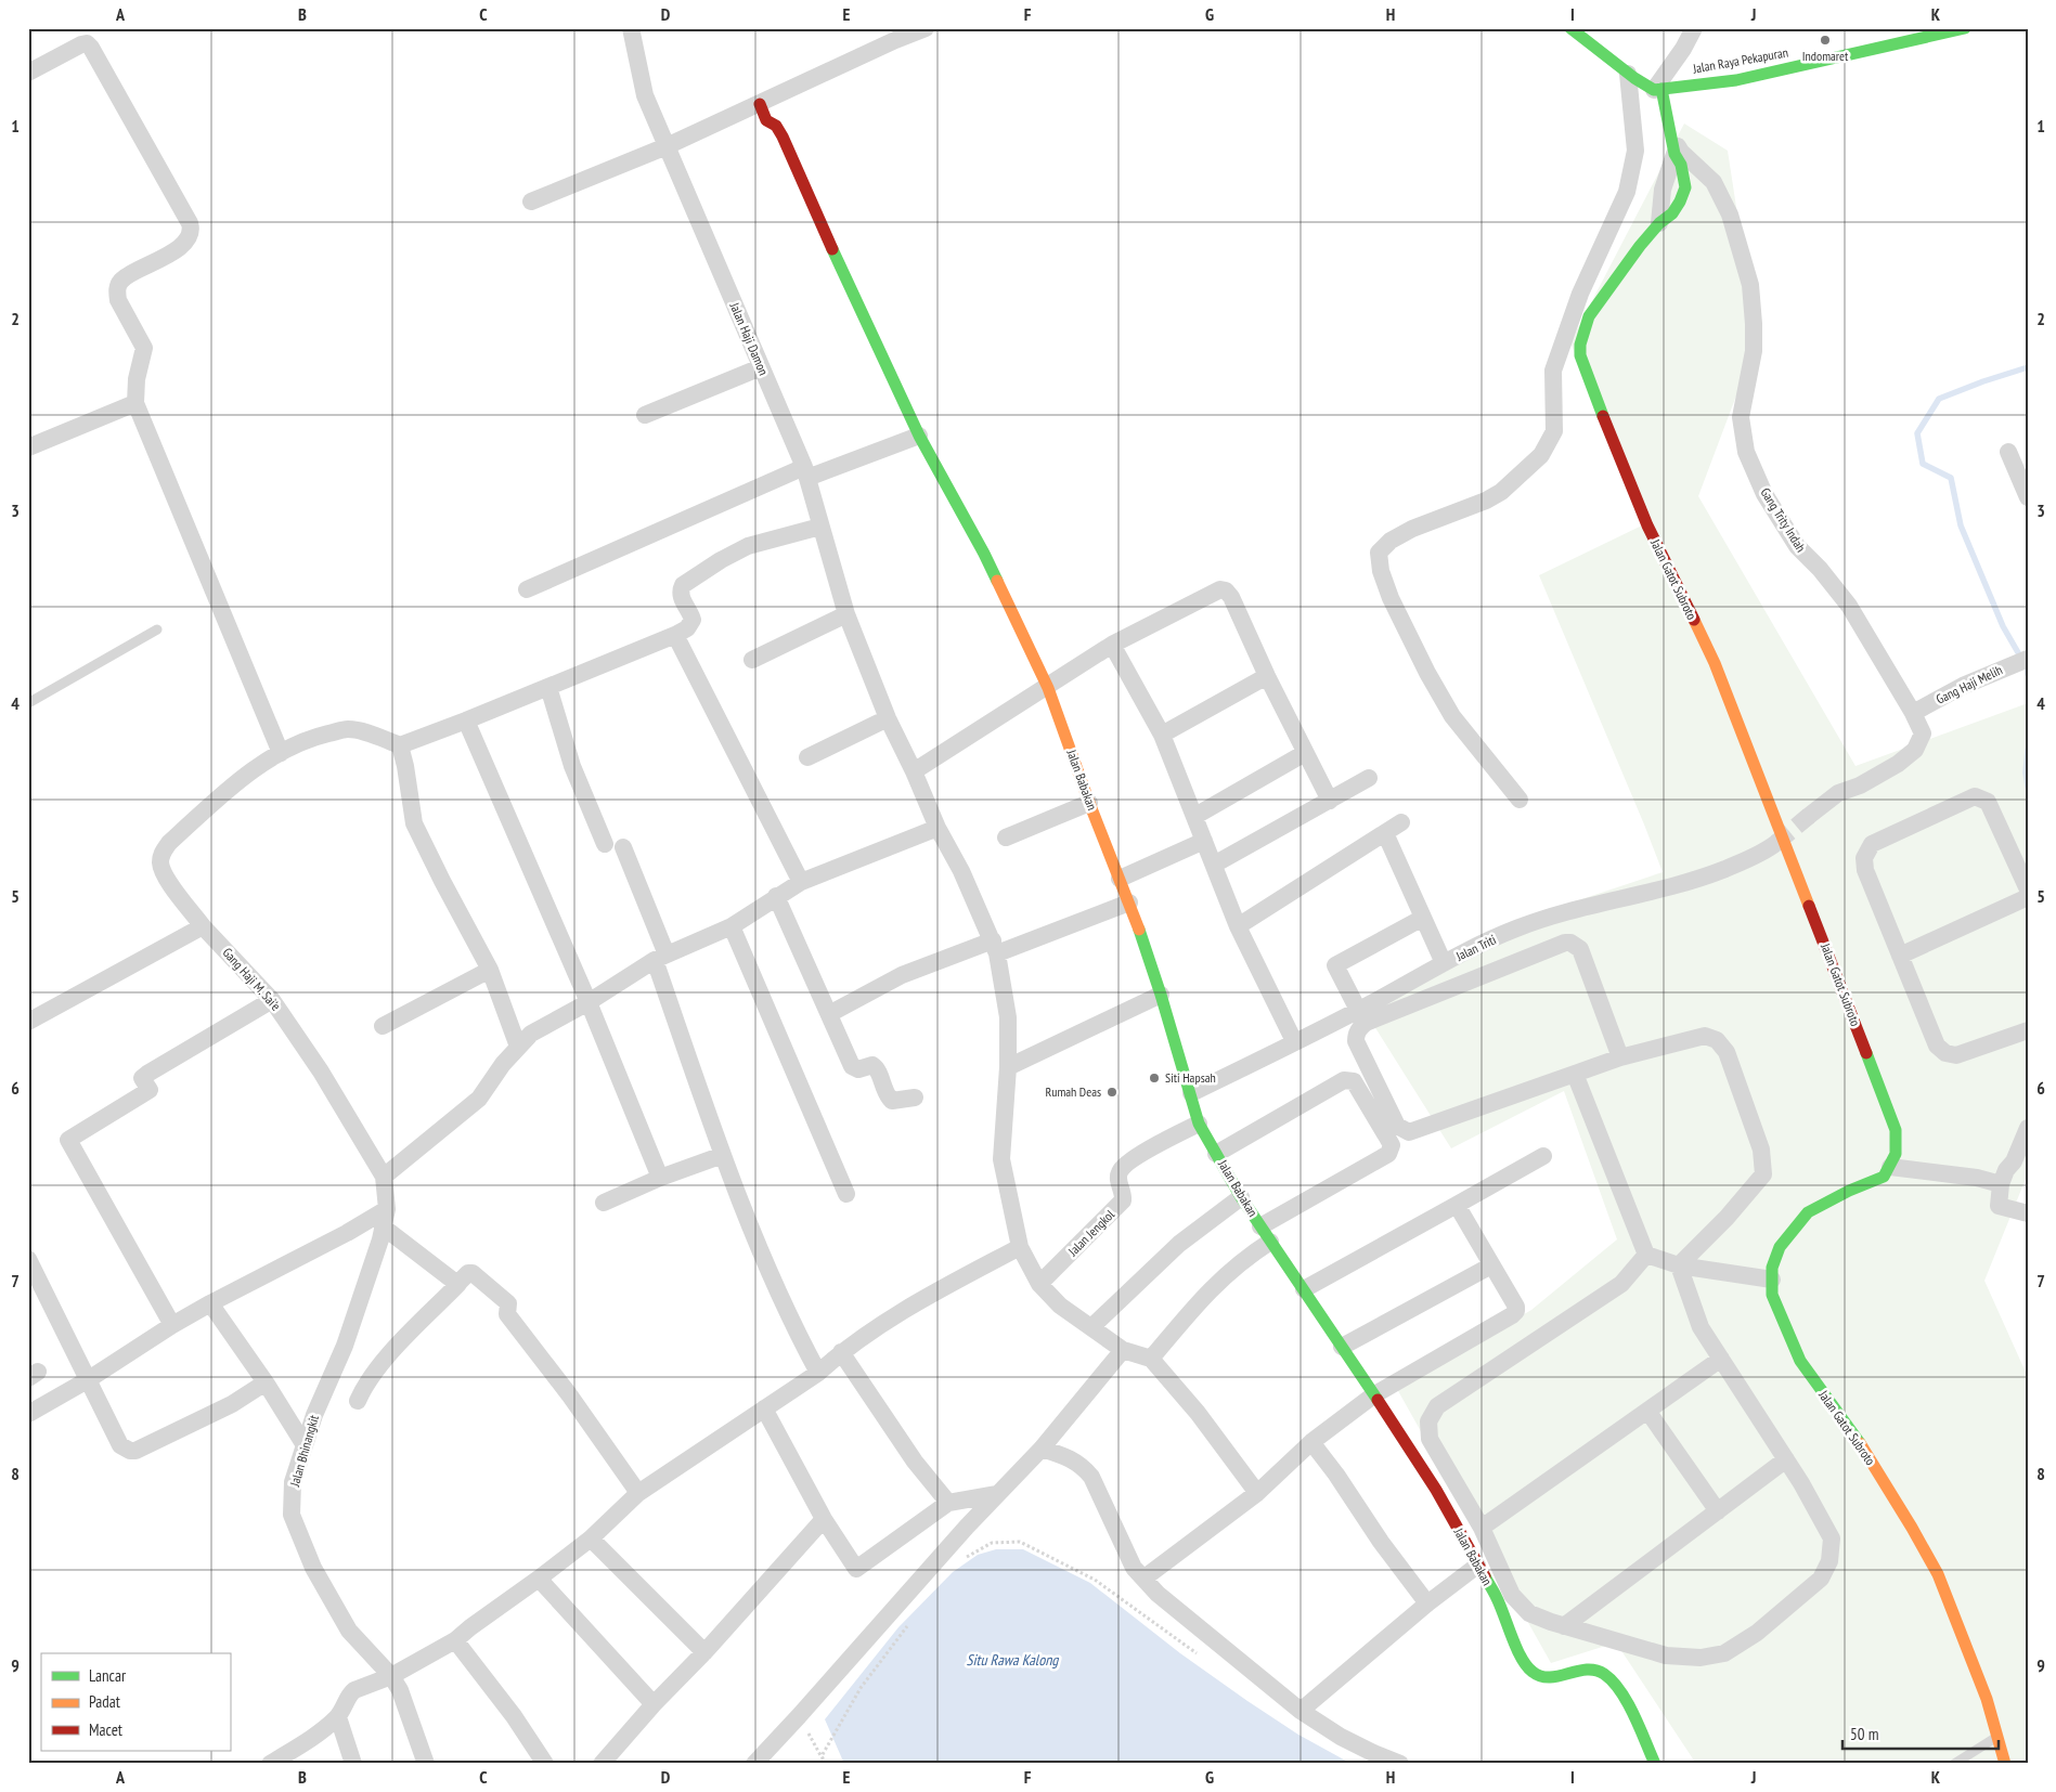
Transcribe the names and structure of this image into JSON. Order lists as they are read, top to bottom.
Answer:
{
  "streets": {
    "street": [
      "Jalan Raya Pekapuran",
      "Jalan Haji Damon",
      "Gang Trity Indah",
      "Jalan Gatot Subroto",
      "Gang Haji Melih",
      "Jalan Babakan",
      "Jalan Triti",
      "Gang Haji M. Sai'e",
      "Jalan Jengkol",
      "Jalan Bhinangkit"
    ]
  },
  "crossings": [
    ["Jalan Raya Pekapuran", "Gang Trity Indah"],
    ["Gang Trity Indah", "Gang Haji Melih"],
    ["Jalan Babakan", "Jalan Triti"],
    ["Jalan Babakan", "Jalan Jengkol"],
    ["Gang Haji M. Sai'e", "Jalan Bhinangkit"]
  ],
  "water": ["Situ Rawa Kalong"],
  "places": ["Indomaret", "Siti Hapsah", "Rumah Deas"],
  "legend": ["Lancar", "Padat", "Macet"],
  "scale_bar": "50 m",
  "grid": {
    "columns": [
      "A",
      "B",
      "C",
      "D",
      "E",
      "F",
      "G",
      "H",
      "I",
      "J",
      "K"
    ],
    "rows": [
      "1",
      "2",
      "3",
      "4",
      "5",
      "6",
      "7",
      "8",
      "9"
    ]
  }
}
